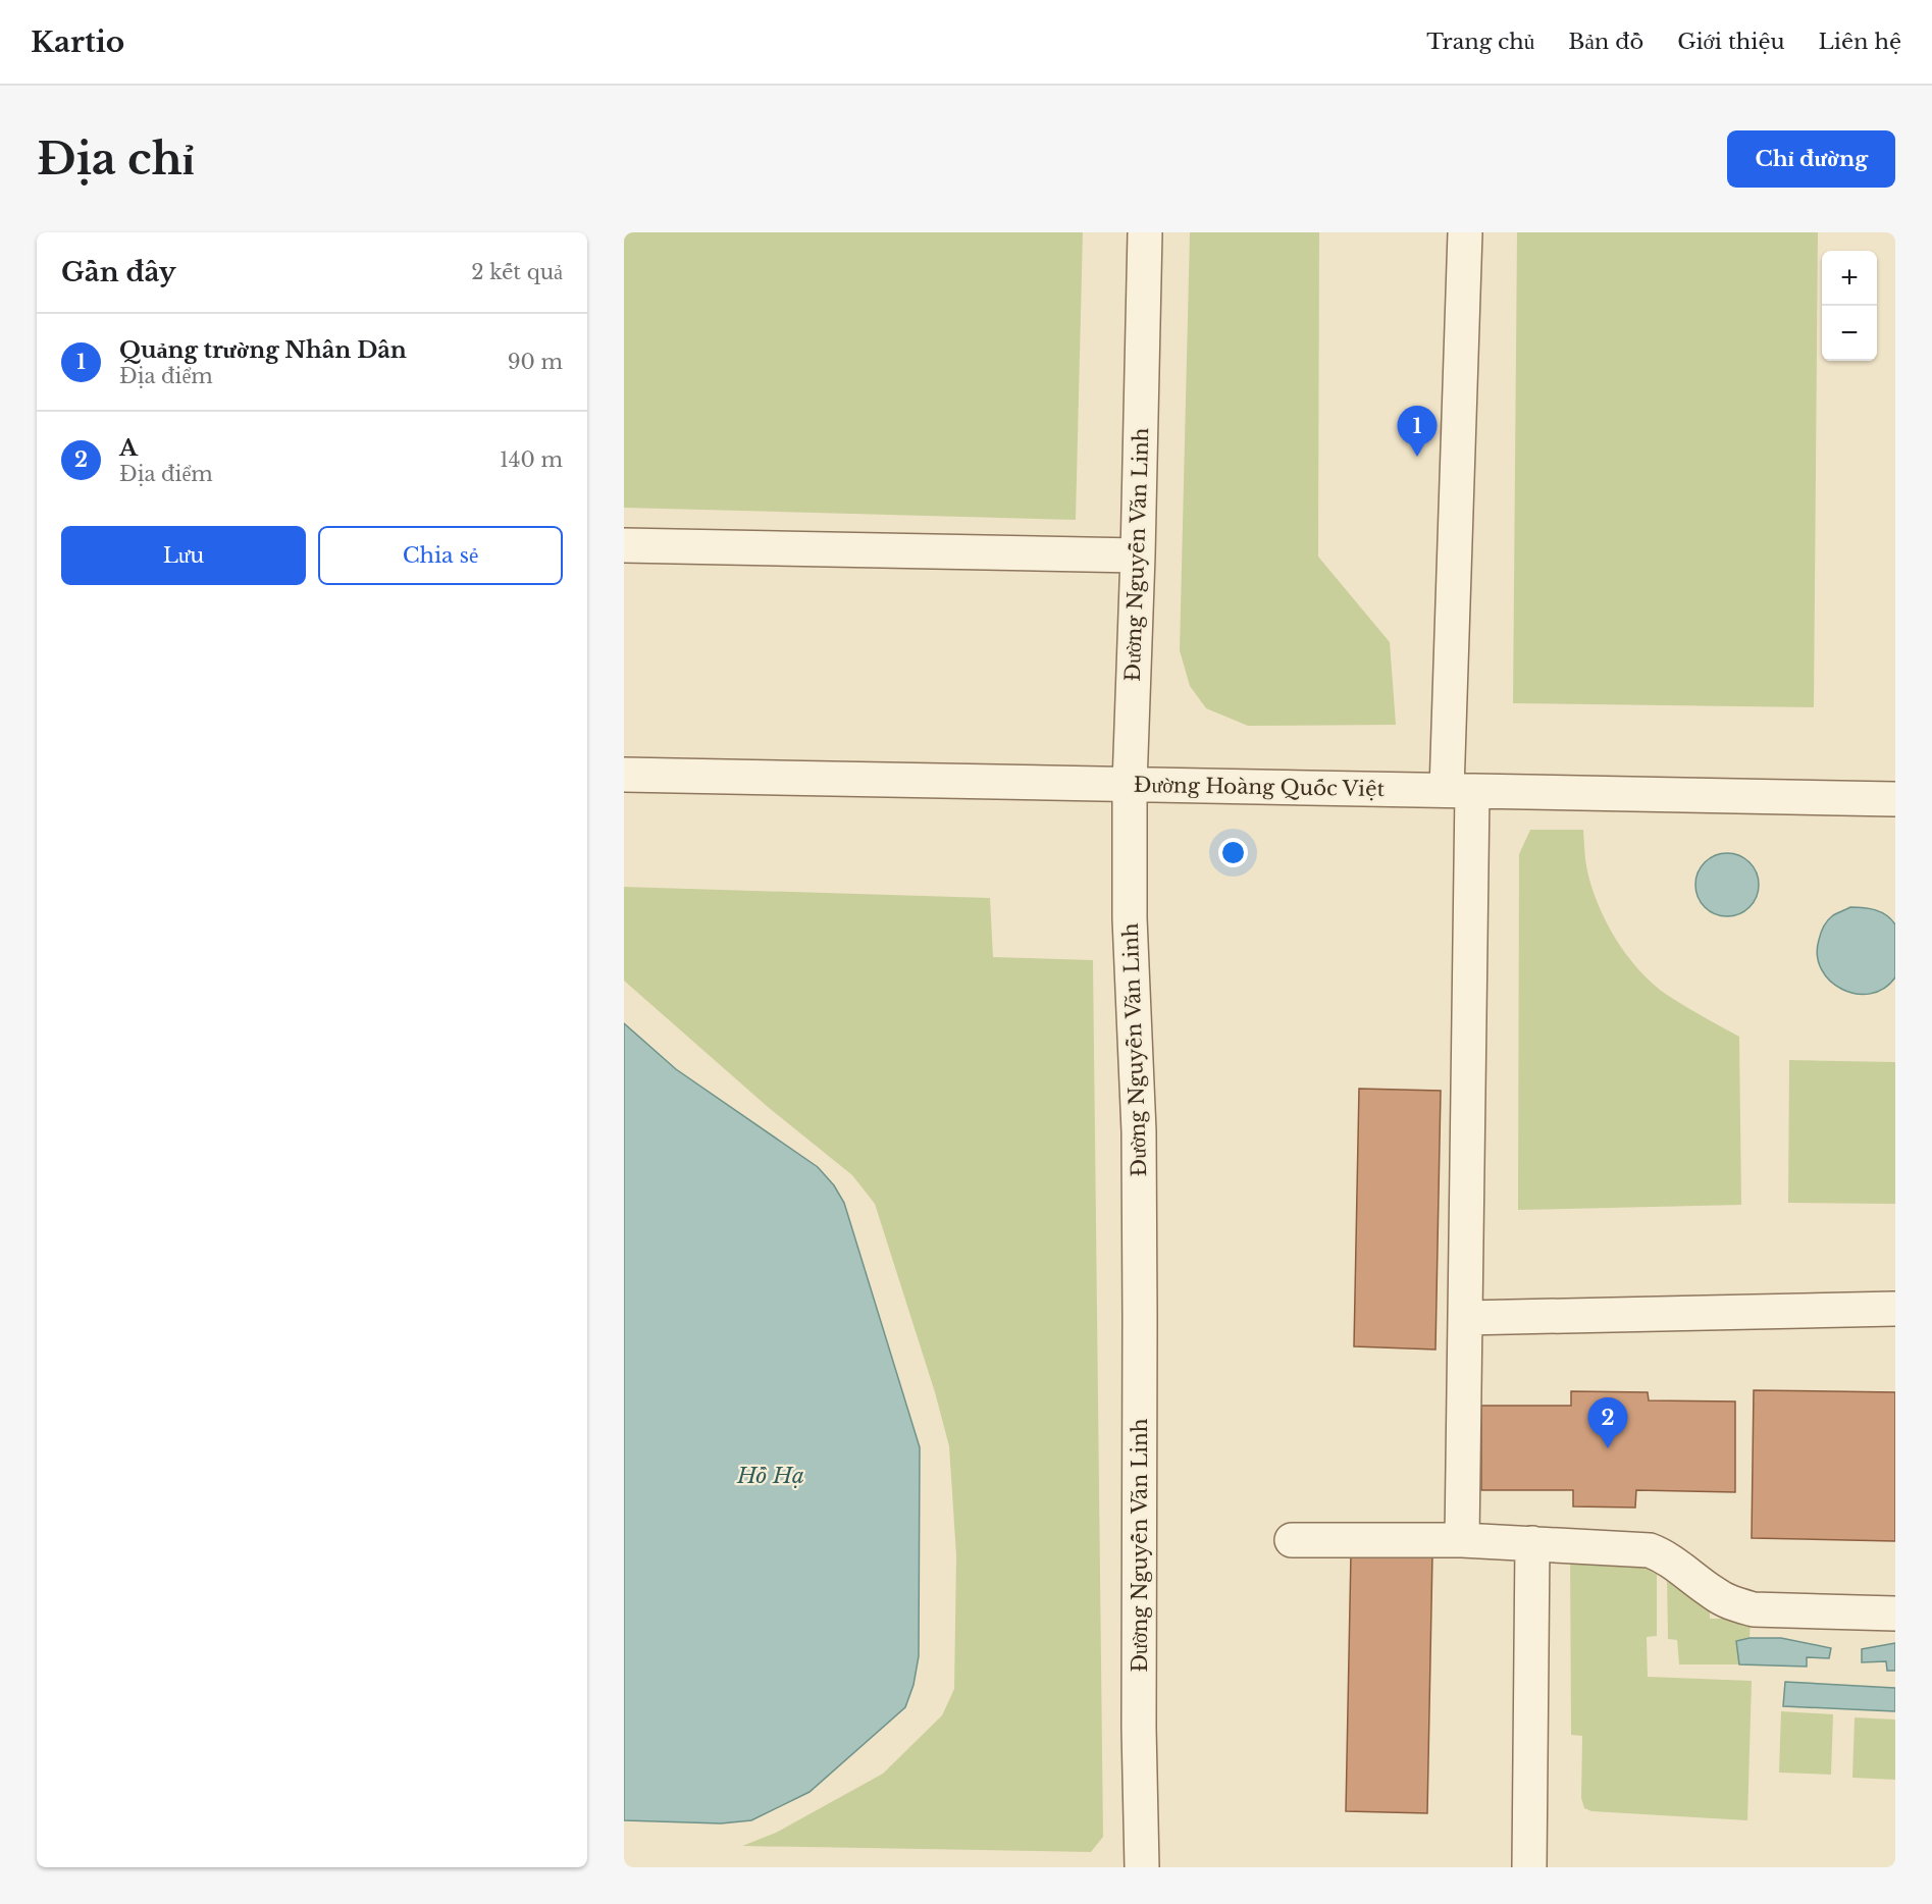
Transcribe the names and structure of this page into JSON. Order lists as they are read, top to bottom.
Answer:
{
  "streets": {
    "street": ["Đường Nguyễn Văn Linh", "Đường Hoàng Quốc Việt"]
  },
  "crossings": [
    ["Đường Nguyễn Văn Linh", "Đường Hoàng Quốc Việt"]
  ],
  "water": ["Hồ Hạ"],
  "page": {
    "header": "Kartio",
    "nav": [
      "Trang chủ",
      "Bản đồ",
      "Giới thiệu",
      "Liên hệ"
    ],
    "buttons": [
      "Chỉ đường",
      ["Lưu", "Chia sẻ"]
    ],
    "title": "Địa chỉ",
    "heading": ["Gần đây", "2 kết quả"],
    "map_buttons": ["+", "−"],
    "list": [
      {
        "mark": "1",
        "name": "Quảng trường Nhân Dân",
        "note": "Địa điểm",
        "value": "90 m"
      },
      {
        "mark": "2",
        "name": "A",
        "note": "Địa điểm",
        "value": "140 m"
      }
    ],
    "pins": ["1", "2"]
  }
}
